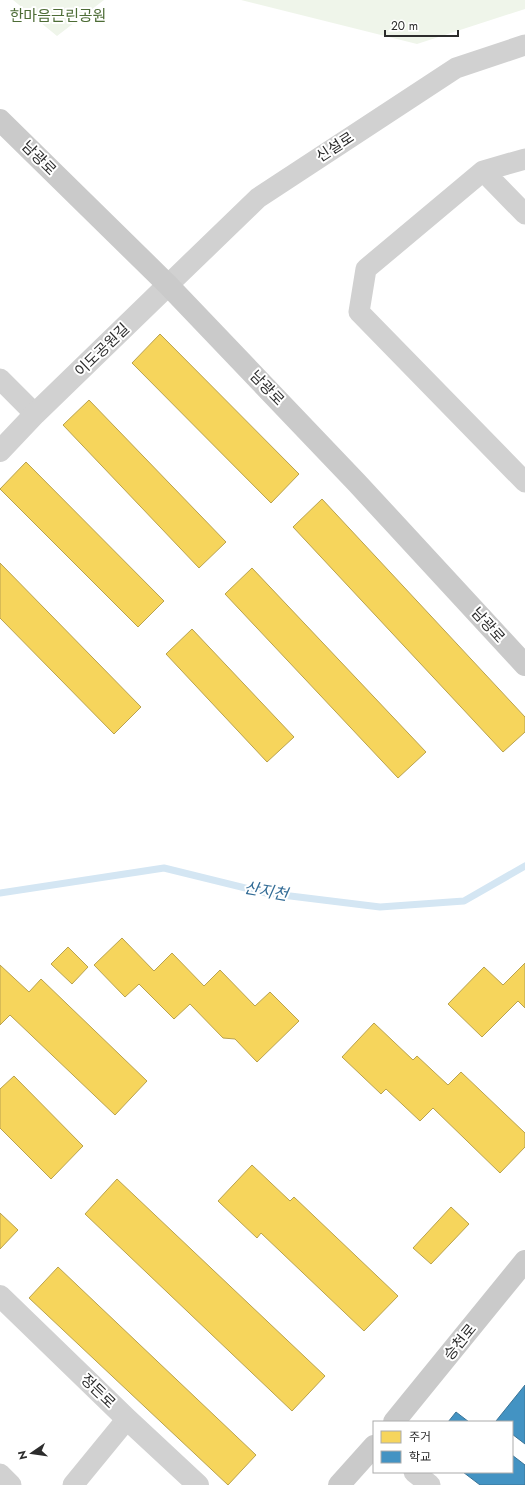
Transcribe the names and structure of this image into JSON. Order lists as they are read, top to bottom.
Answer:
{
  "streets": {
    "main road": ["남광로", "승천로"],
    "street": ["신설로", "이도공원길", "정든로"]
  },
  "crossings": [
    ["신설로", "남광로"],
    ["신설로", "이도공원길"],
    ["남광로", "이도공원길"]
  ],
  "water": ["산지천"],
  "parks": ["한마음근린공원"],
  "legend": ["주거", "학교"],
  "scale_bar": "20 m",
  "north": "left"
}
